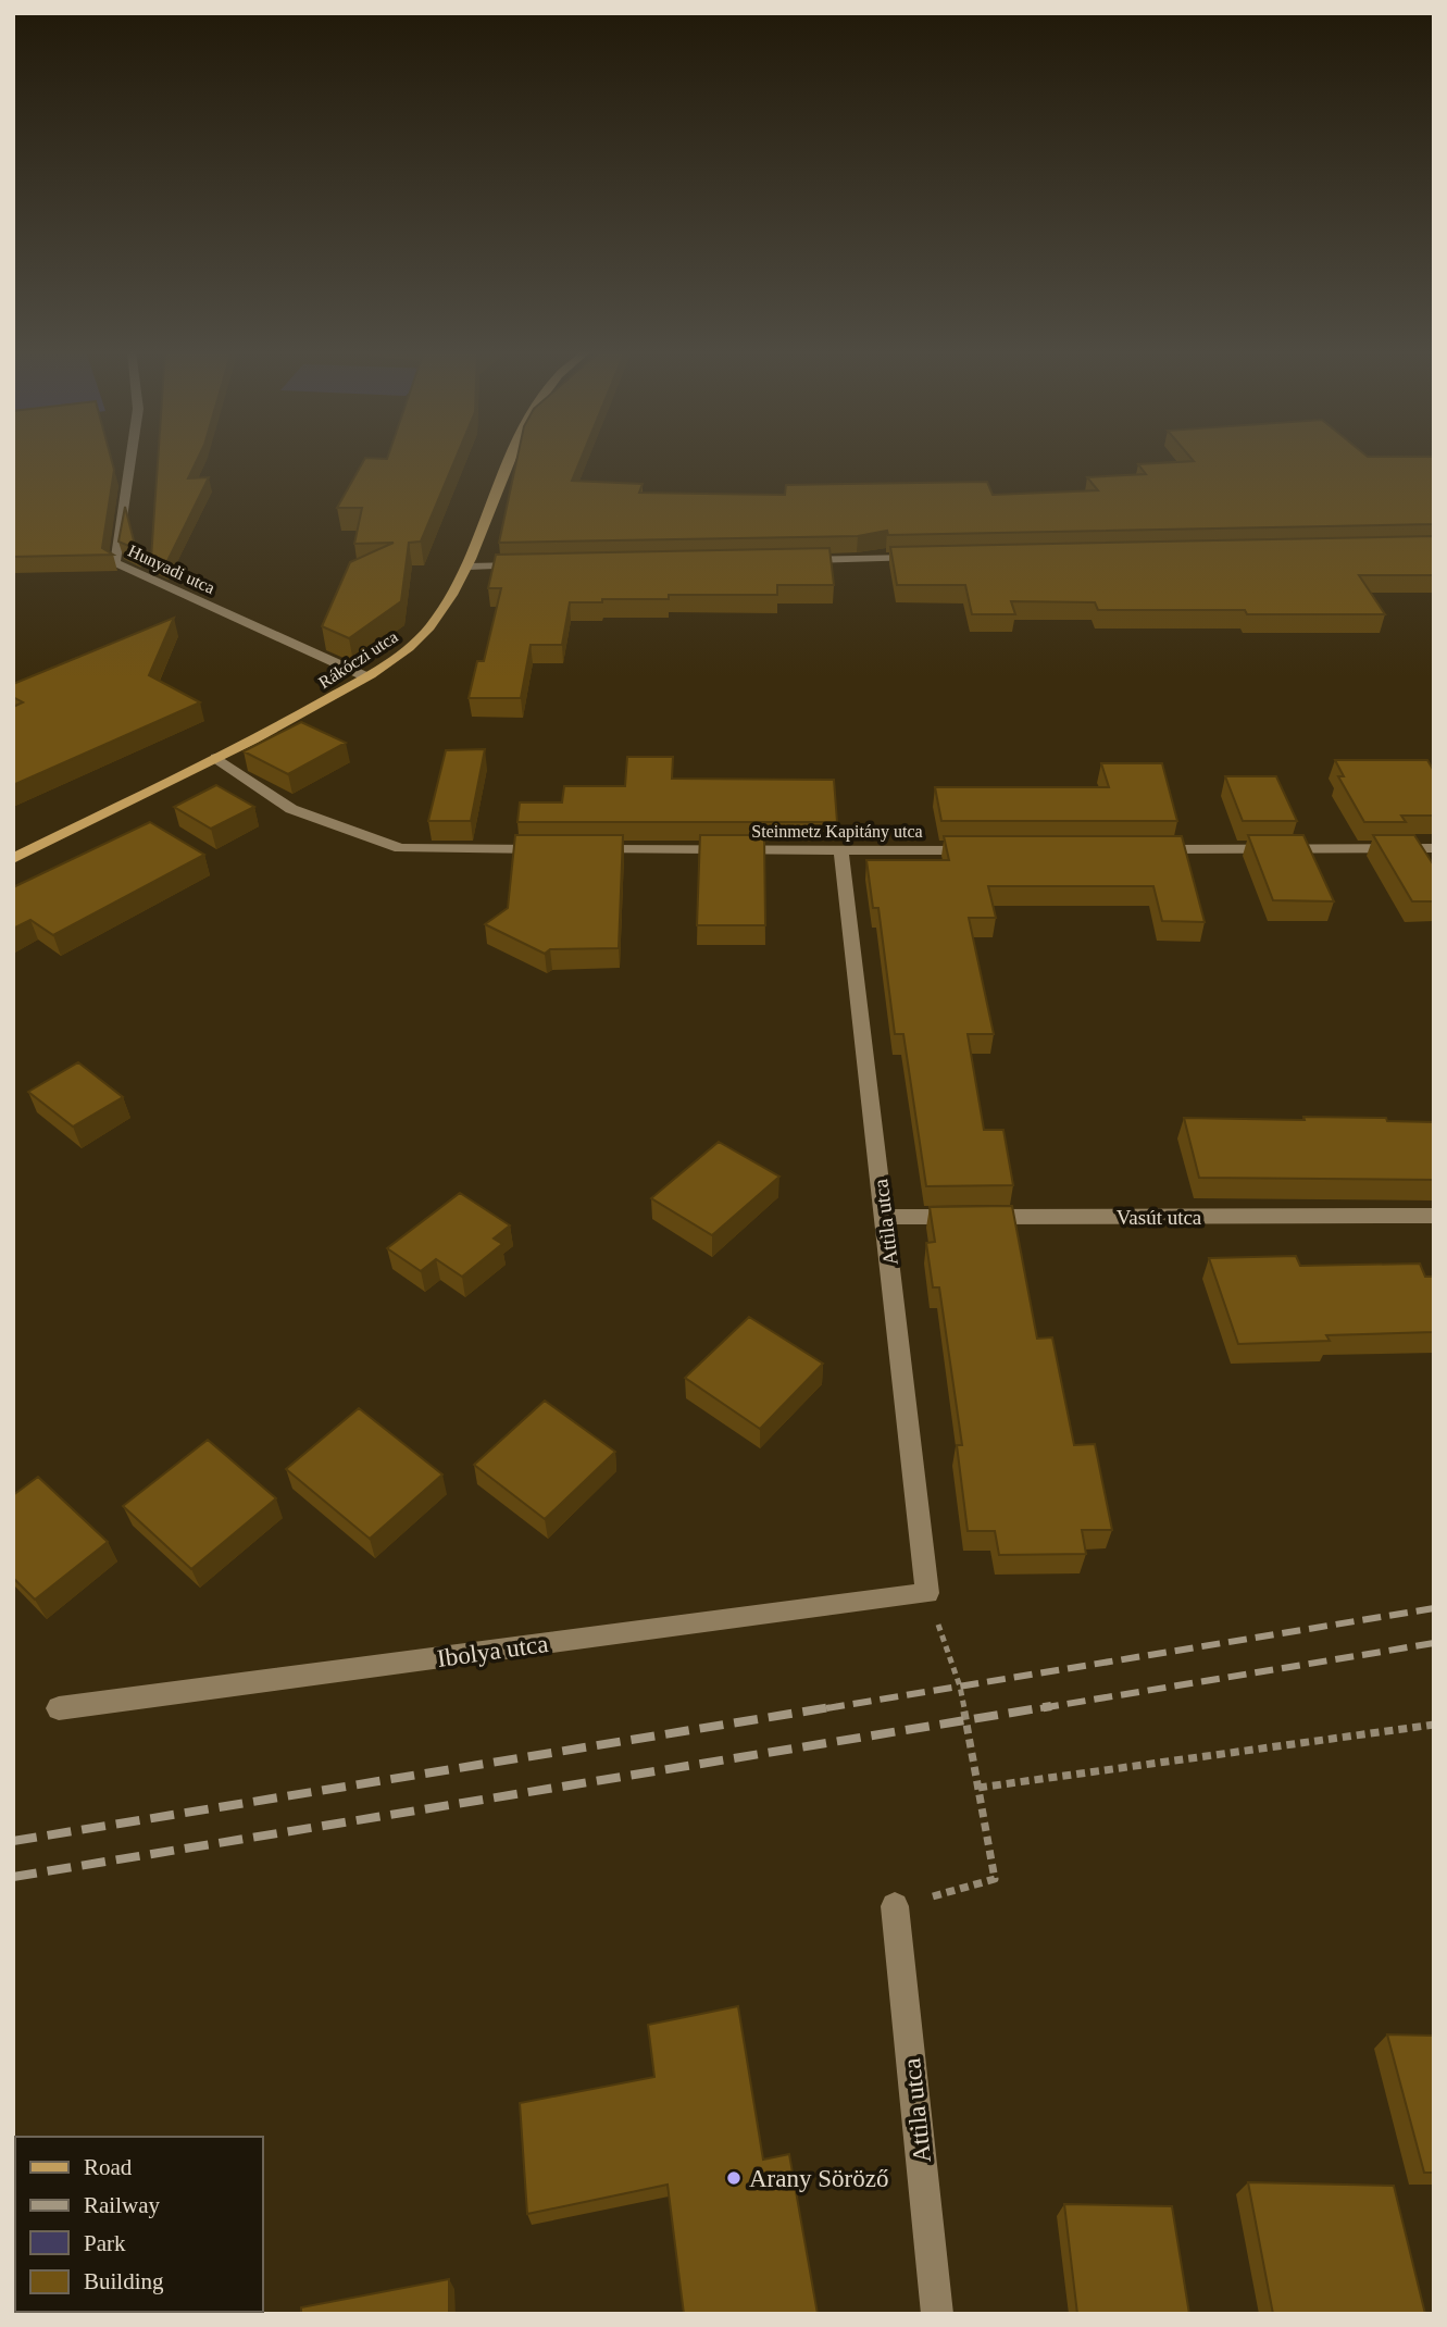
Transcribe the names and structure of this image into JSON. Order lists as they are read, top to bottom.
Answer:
{
  "streets": {
    "main road": ["Rákóczi utca"],
    "street": [
      "Hunyadi utca",
      "Steinmetz Kapitány utca",
      "Vasút utca",
      "Attila utca",
      "Ibolya utca"
    ]
  },
  "crossings": [
    ["Hunyadi utca", "Rákóczi utca"],
    ["Rákóczi utca", "Steinmetz Kapitány utca"],
    ["Steinmetz Kapitány utca", "Attila utca"],
    ["Vasút utca", "Attila utca"],
    ["Attila utca", "Ibolya utca"]
  ],
  "places": ["Arany Söröző"],
  "legend": [
    "Road",
    "Railway",
    "Park",
    "Building"
  ]
}
